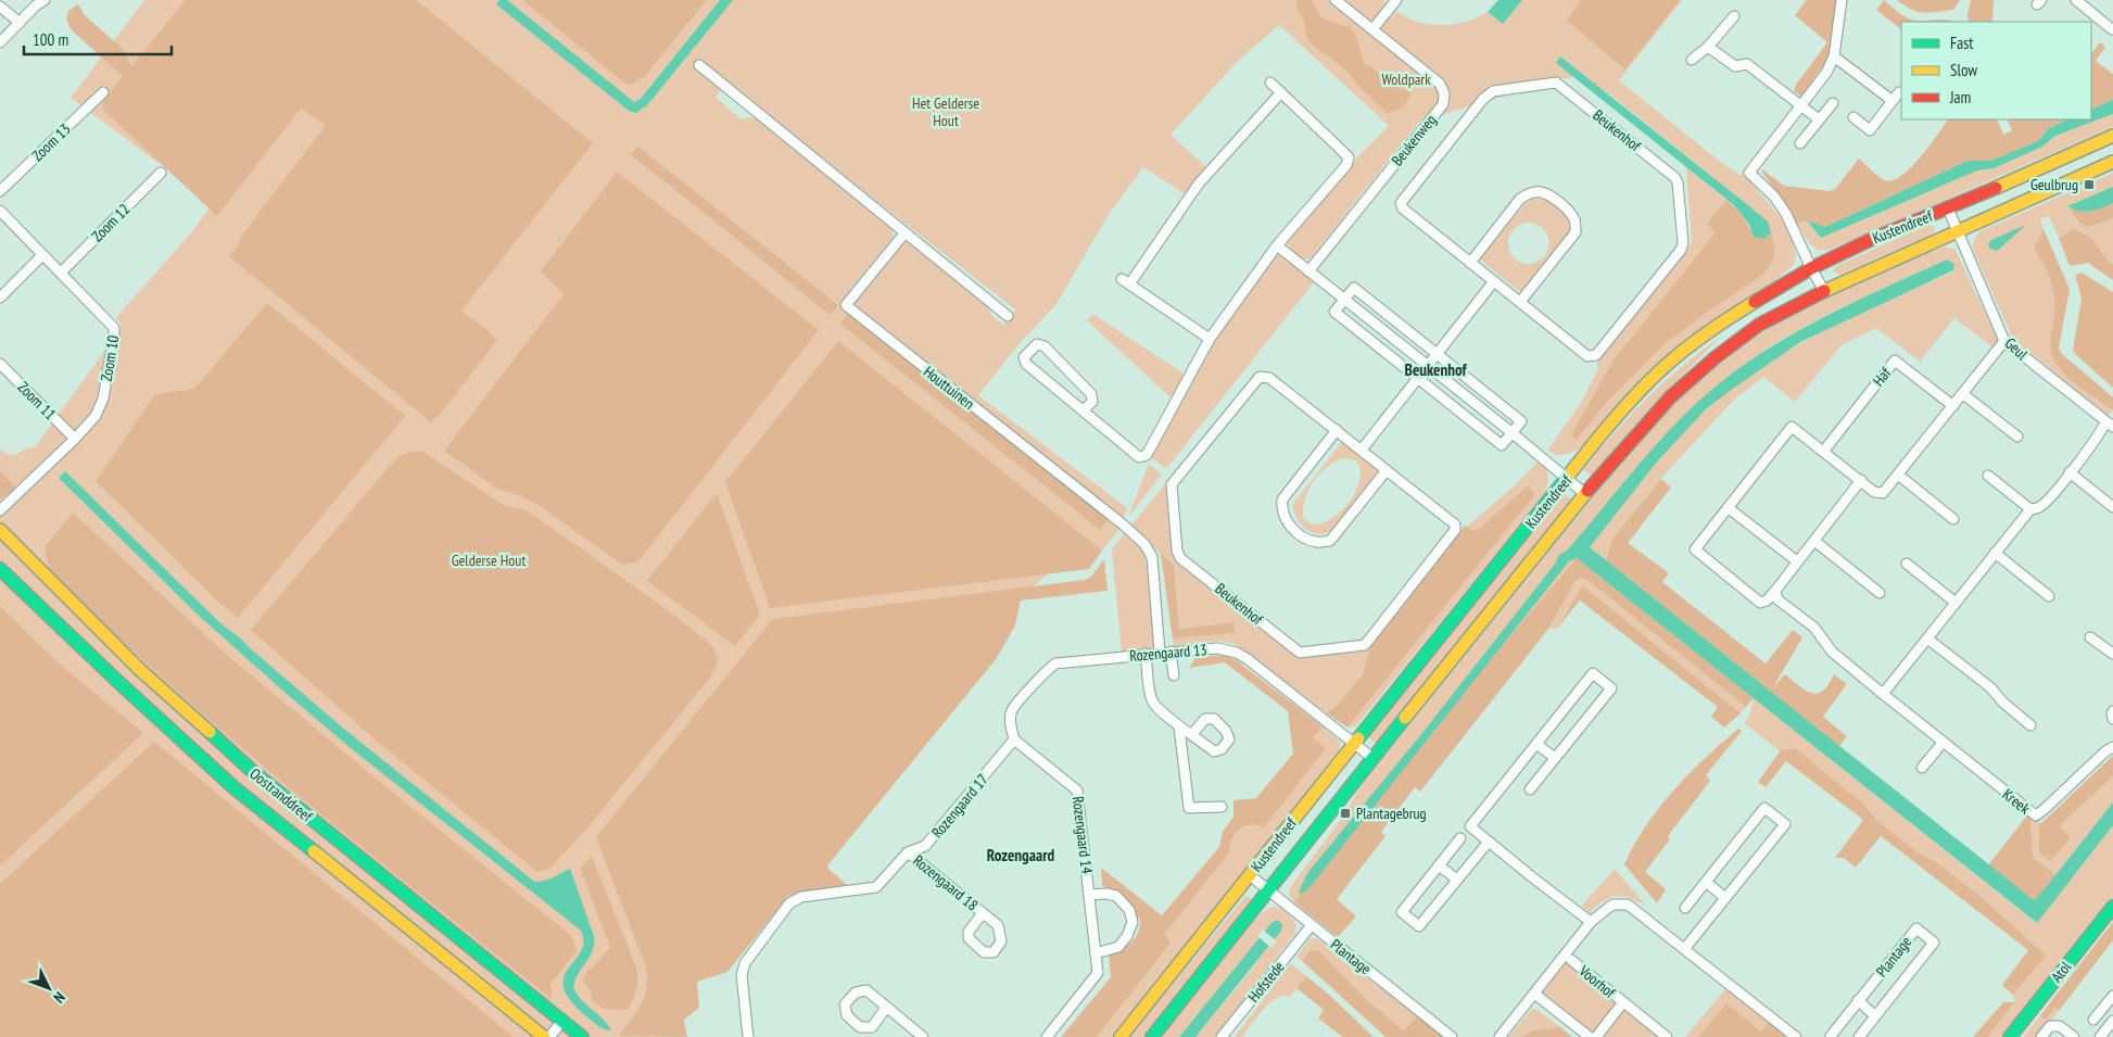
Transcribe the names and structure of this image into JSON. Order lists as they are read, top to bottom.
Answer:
{
  "streets": {
    "main road": ["Kustendreef", "Oostranddreef", "Atol"],
    "street": [
      "Beukenhof",
      "Beukenweg",
      "Zoom 13",
      "Zoom 12",
      "Geul",
      "Zoom 10",
      "Haf",
      "Houttuinen",
      "Zoom 11",
      "Rozengaard 13",
      "Kreek",
      "Rozengaard 17",
      "Rozengaard 14",
      "Rozengaard 18",
      "Plantage",
      "Hofstede",
      "Voorhof"
    ]
  },
  "crossings": [
    ["Zoom 12", "Zoom 10"],
    ["Kustendreef", "Geul"],
    ["Kustendreef", "Rozengaard 13"],
    ["Kustendreef", "Plantage"],
    ["Zoom 10", "Zoom 11"],
    ["Houttuinen", "Rozengaard 13"],
    ["Rozengaard 13", "Rozengaard 17"],
    ["Rozengaard 13", "Rozengaard 14"],
    ["Rozengaard 17", "Rozengaard 14"],
    ["Rozengaard 17", "Rozengaard 18"],
    ["Plantage", "Hofstede"]
  ],
  "districts": ["Beukenhof", "Rozengaard"],
  "parks": ["Woldpark", "Het Gelderse Hout", "Gelderse Hout"],
  "places": {
    "transit": ["Geulbrug", "Plantagebrug"]
  },
  "legend": ["Fast", "Slow", "Jam"],
  "scale_bar": "100 m",
  "north": "bottom right"
}
